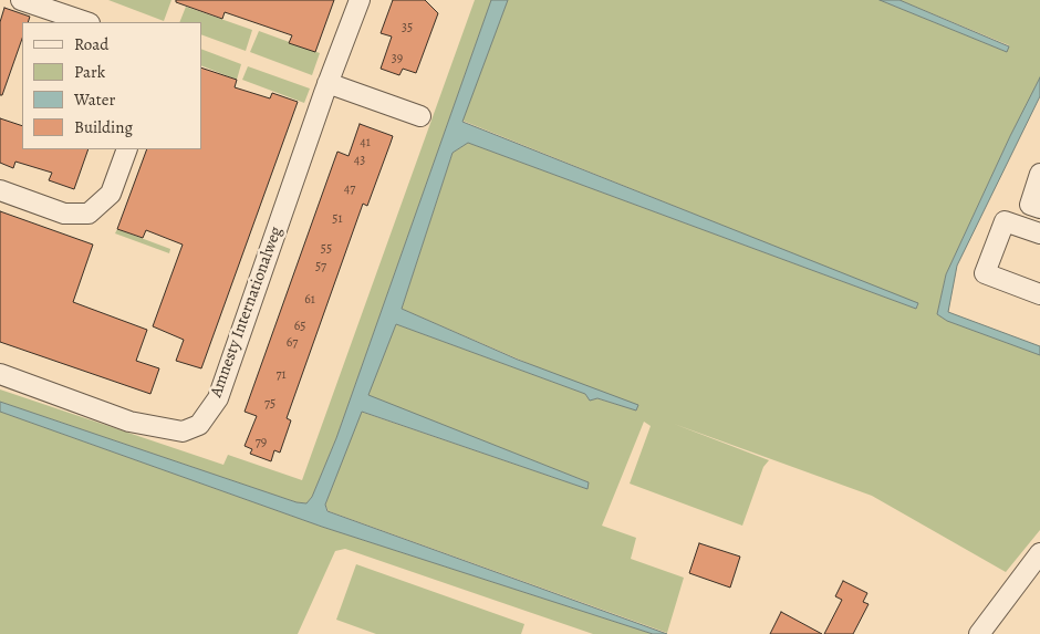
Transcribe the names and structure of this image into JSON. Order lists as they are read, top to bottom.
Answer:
{
  "streets": {
    "street": ["Amnesty Internationalweg"]
  },
  "house_numbers": [
    "35",
    "39",
    "41",
    "43",
    "47",
    "51",
    "55",
    "57",
    "61",
    "65",
    "67",
    "71",
    "75",
    "79"
  ],
  "legend": [
    "Road",
    "Park",
    "Water",
    "Building"
  ]
}
